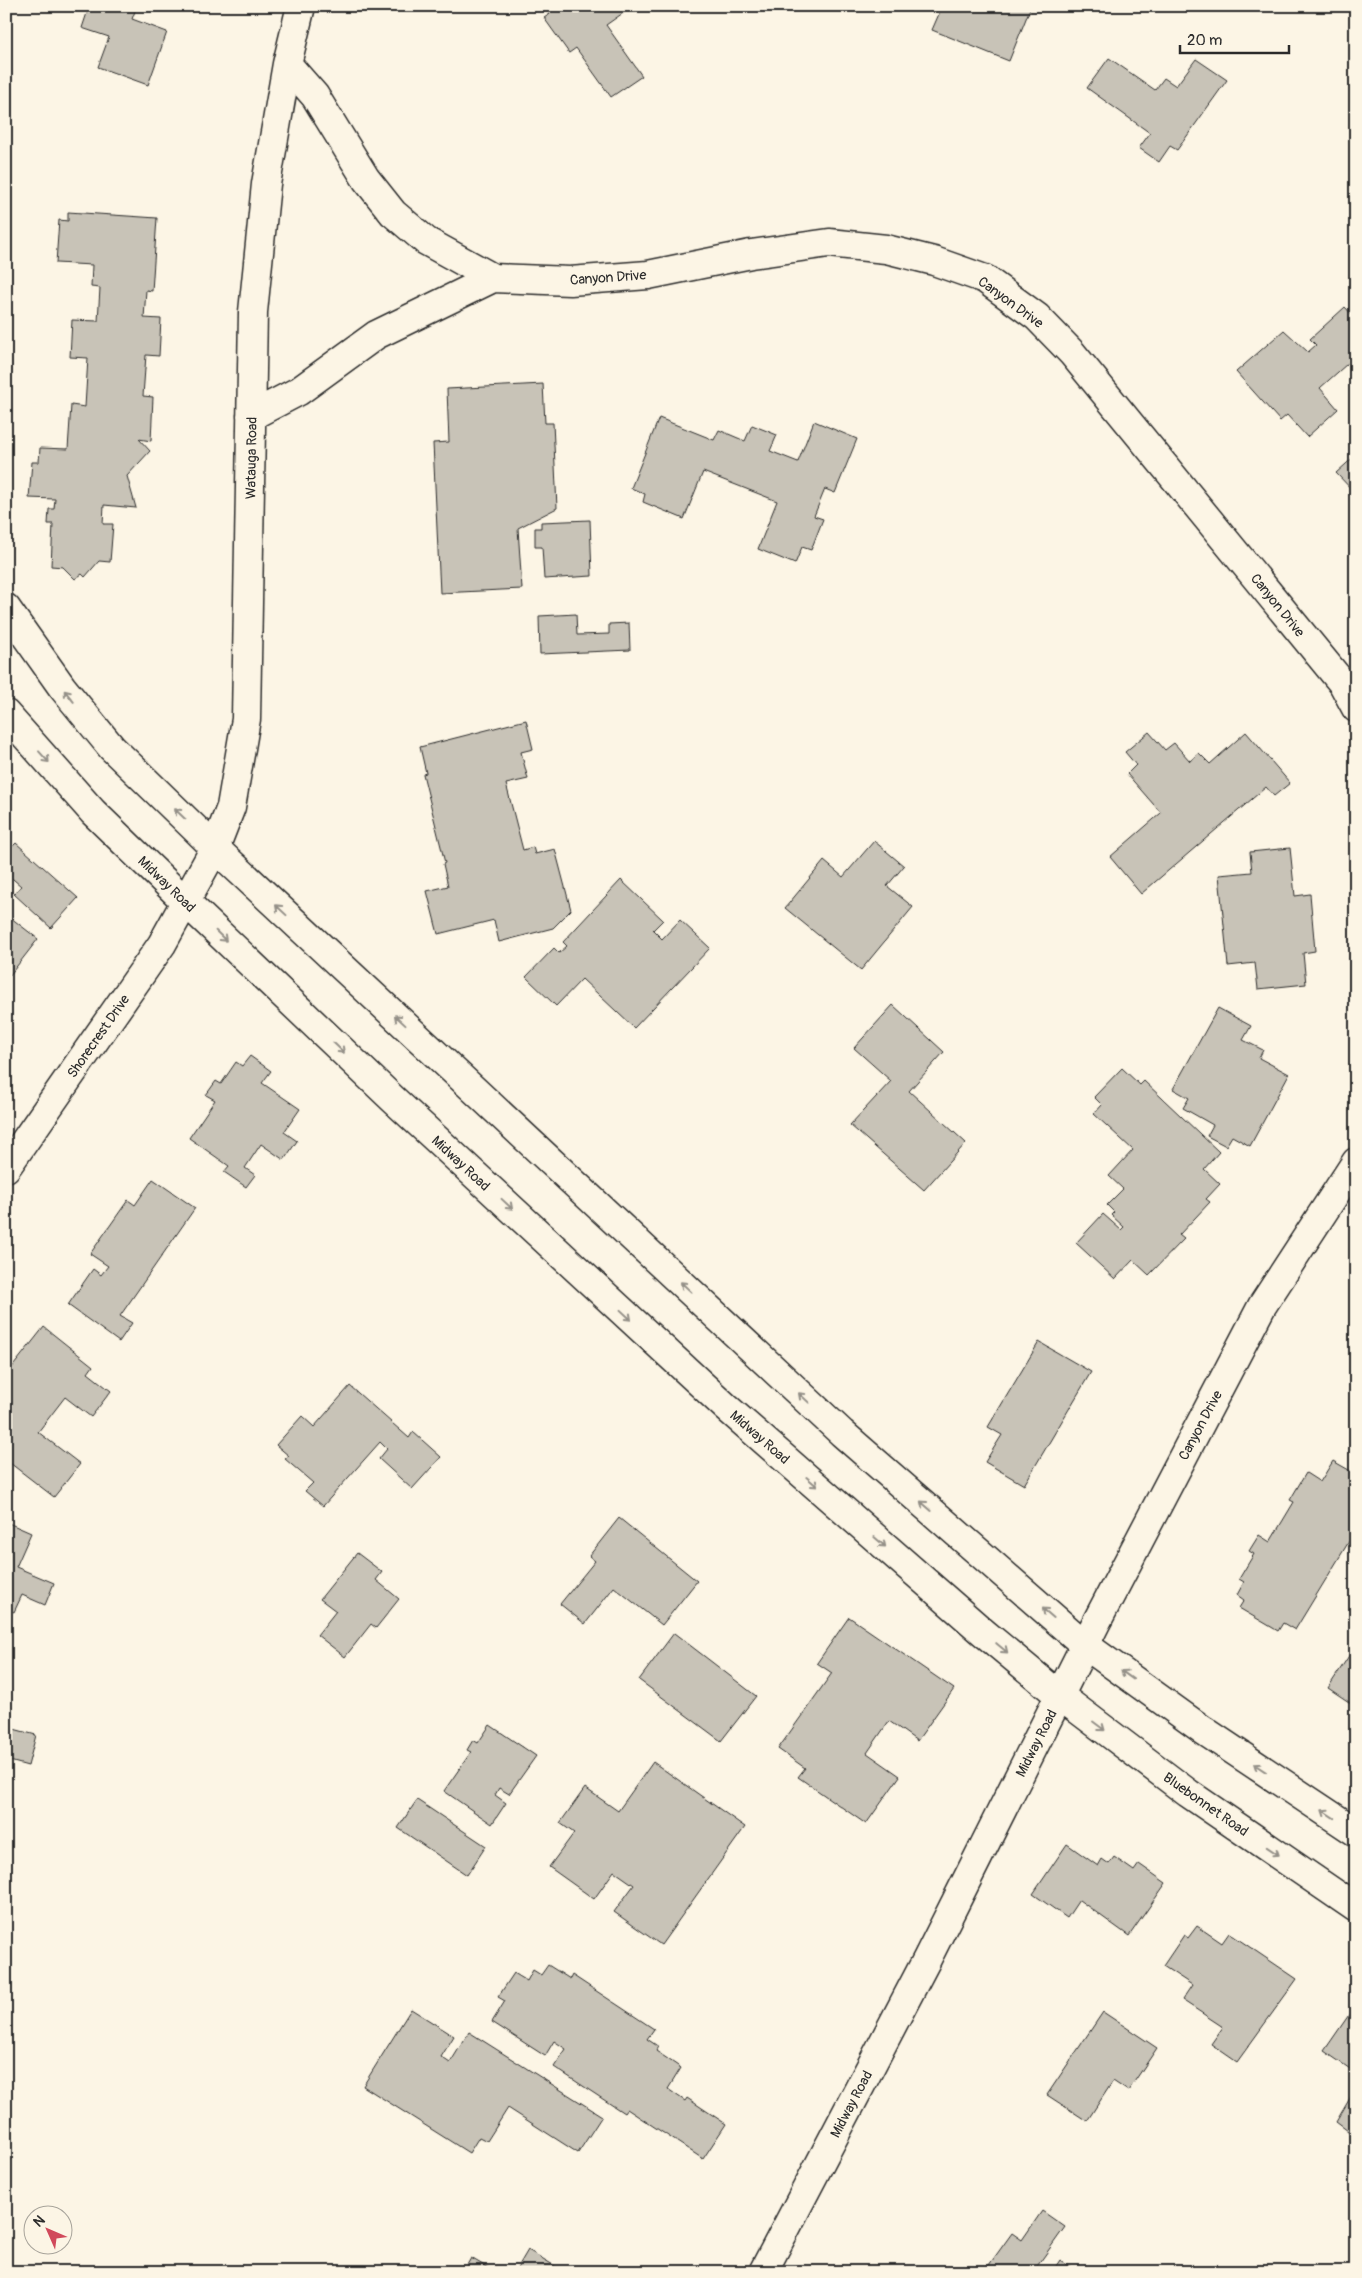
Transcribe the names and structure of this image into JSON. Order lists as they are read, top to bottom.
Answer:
{
  "streets": {
    "street": [
      "Canyon Drive",
      "Watauga Road",
      "Midway Road",
      "Shorecrest Drive",
      "Bluebonnet Road"
    ]
  },
  "crossings": [
    ["Canyon Drive", "Watauga Road"],
    ["Canyon Drive", "Midway Road"],
    ["Canyon Drive", "Bluebonnet Road"],
    ["Watauga Road", "Midway Road"],
    ["Watauga Road", "Shorecrest Drive"],
    ["Midway Road", "Shorecrest Drive"],
    ["Midway Road", "Bluebonnet Road"]
  ],
  "scale_bar": "20 m",
  "north": "top left"
}
